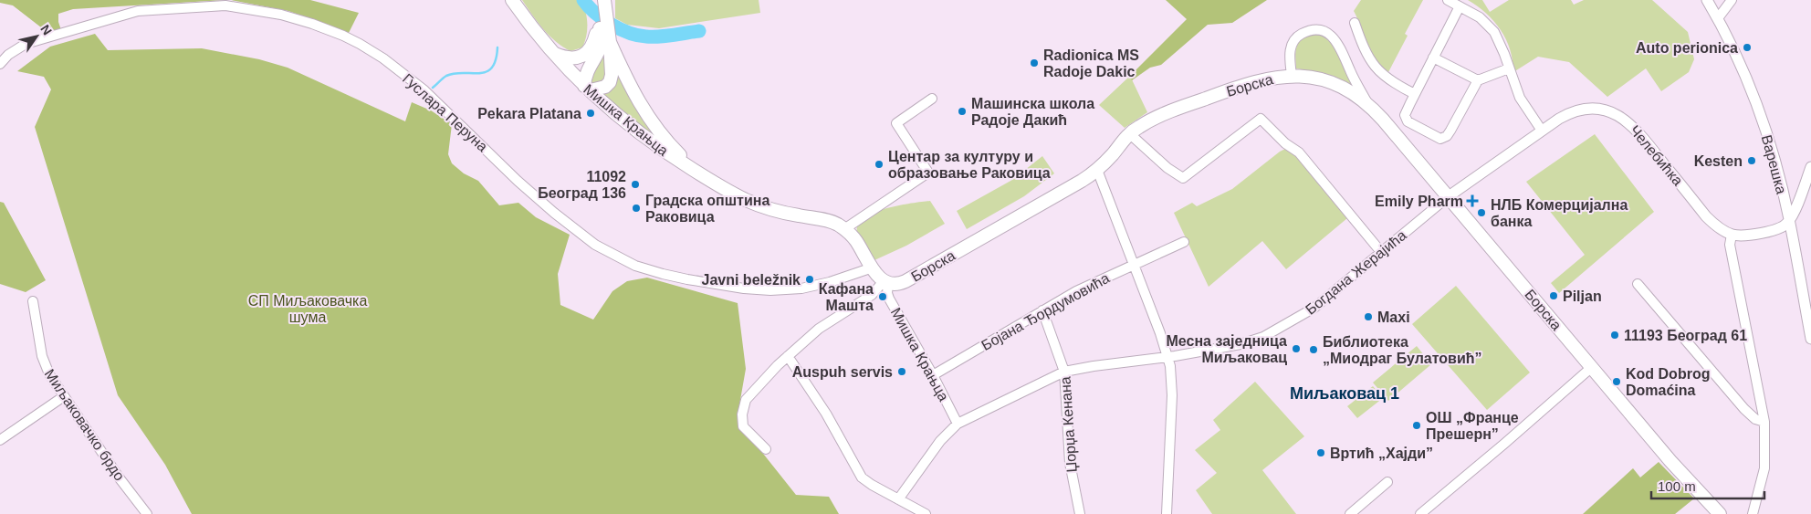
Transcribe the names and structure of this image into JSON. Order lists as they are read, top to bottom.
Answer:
{
  "streets": {
    "main road": ["Борска", "Мишка Крањца"],
    "street": [
      "Гуслара Перуна",
      "Челебићка",
      "Варешка",
      "Богдана Жерајића",
      "Бојана Ђордумовића",
      "Миљаковачко брдо",
      "Џорџа Кенана"
    ]
  },
  "crossings": [
    ["Борска", "Мишка Крањца"],
    ["Борска", "Челебићка"],
    ["Борска", "Богдана Жерајића"],
    ["Гуслара Перуна", "Мишка Крањца"],
    ["Мишка Крањца", "Богдана Жерајића"],
    ["Мишка Крањца", "Бојана Ђордумовића"],
    ["Челебићка", "Богдана Жерајића"],
    ["Богдана Жерајића", "Џорџа Кенана"],
    ["Бојана Ђордумовића", "Џорџа Кенана"]
  ],
  "districts": ["Миљаковац 1"],
  "parks": ["СП Миљаковачка шума"],
  "places": {
    "other": [
      "Auto perionica",
      "Radionica MS Radoje Dakic",
      "Машинска школа Радоје Дакић",
      "Pekara Platana",
      "Kesten",
      "Центар за културу и образовање Раковица",
      "11092 Београд 136",
      "Градска општина Раковица",
      "НЛБ Комерцијална банка",
      "Javni beležnik",
      "Piljan",
      "Кафана Машта",
      "Maxi",
      "11193 Београд 61",
      "Месна заједница Миљаковац",
      "Библиотека „Миодраг Булатовић”",
      "Auspuh servis",
      "Kod Dobrog Domaćina",
      "ОШ „Франце Прешерн”",
      "Вртић „Хајди”"
    ],
    "health": ["Emily Pharm"]
  },
  "scale_bar": "100 m",
  "north": "top right"
}
